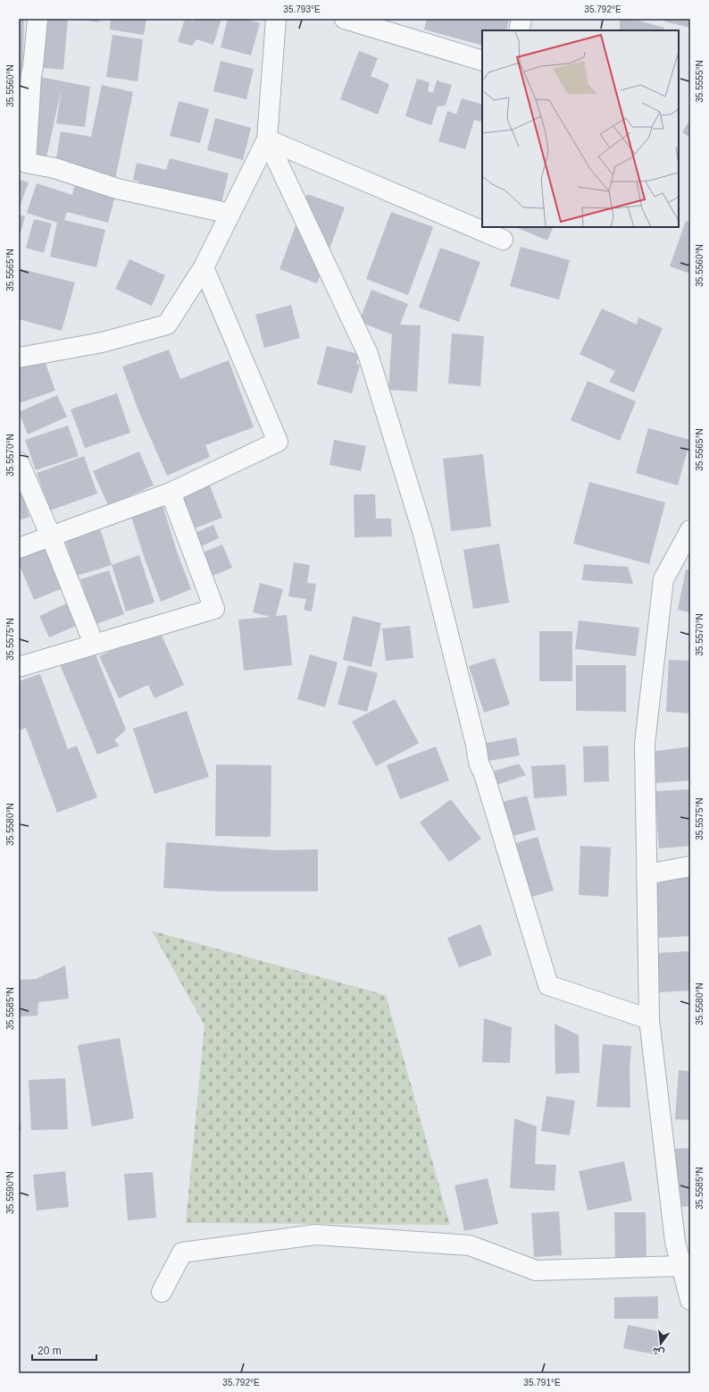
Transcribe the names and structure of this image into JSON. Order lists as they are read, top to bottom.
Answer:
{
  "scale_bar": "20 m",
  "north": "bottom",
  "coordinates": [
    "35.793°E",
    "35.792°E",
    "35.5555°N",
    "35.5560°N",
    "35.5565°N",
    "35.5570°N",
    "35.5575°N",
    "35.5580°N",
    "35.5585°N",
    "35.5590°N",
    "35.791°E"
  ]
}
